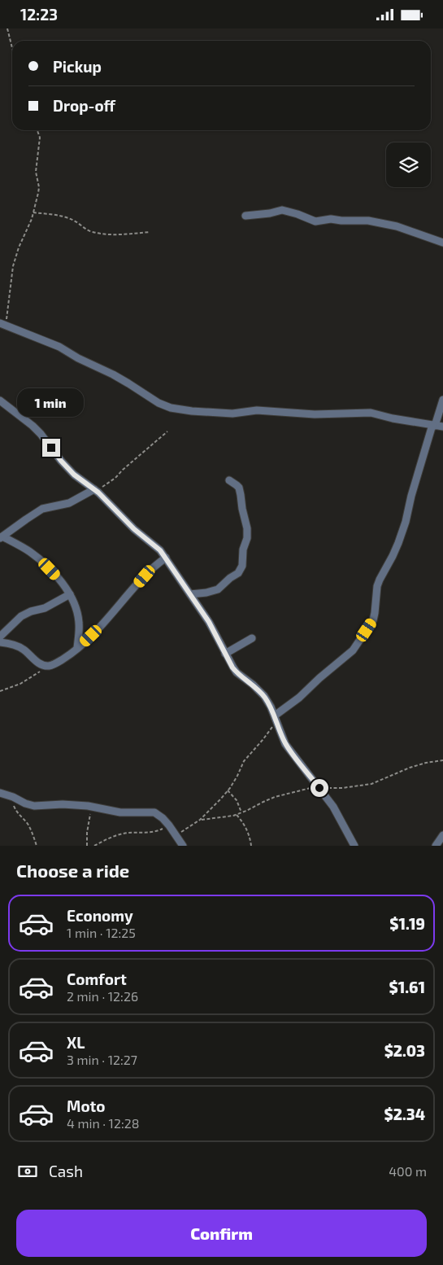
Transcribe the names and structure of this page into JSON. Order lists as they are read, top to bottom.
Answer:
{
  "page": {
    "status": "12:23",
    "banner": ["Pickup", "Drop-off"],
    "bubble": "1 min",
    "heading": "Choose a ride",
    "list": [
      {
        "name": "Economy",
        "note": "1 min · 12:25",
        "value": "$1.19"
      },
      {
        "name": "Comfort",
        "note": "2 min · 12:26",
        "value": "$1.61"
      },
      {
        "name": "XL",
        "note": "3 min · 12:27",
        "value": "$2.03"
      },
      {
        "name": "Moto",
        "note": "4 min · 12:28",
        "value": "$2.34"
      }
    ],
    "pay": ["Cash", "400 m"],
    "buttons": "Confirm"
  }
}
